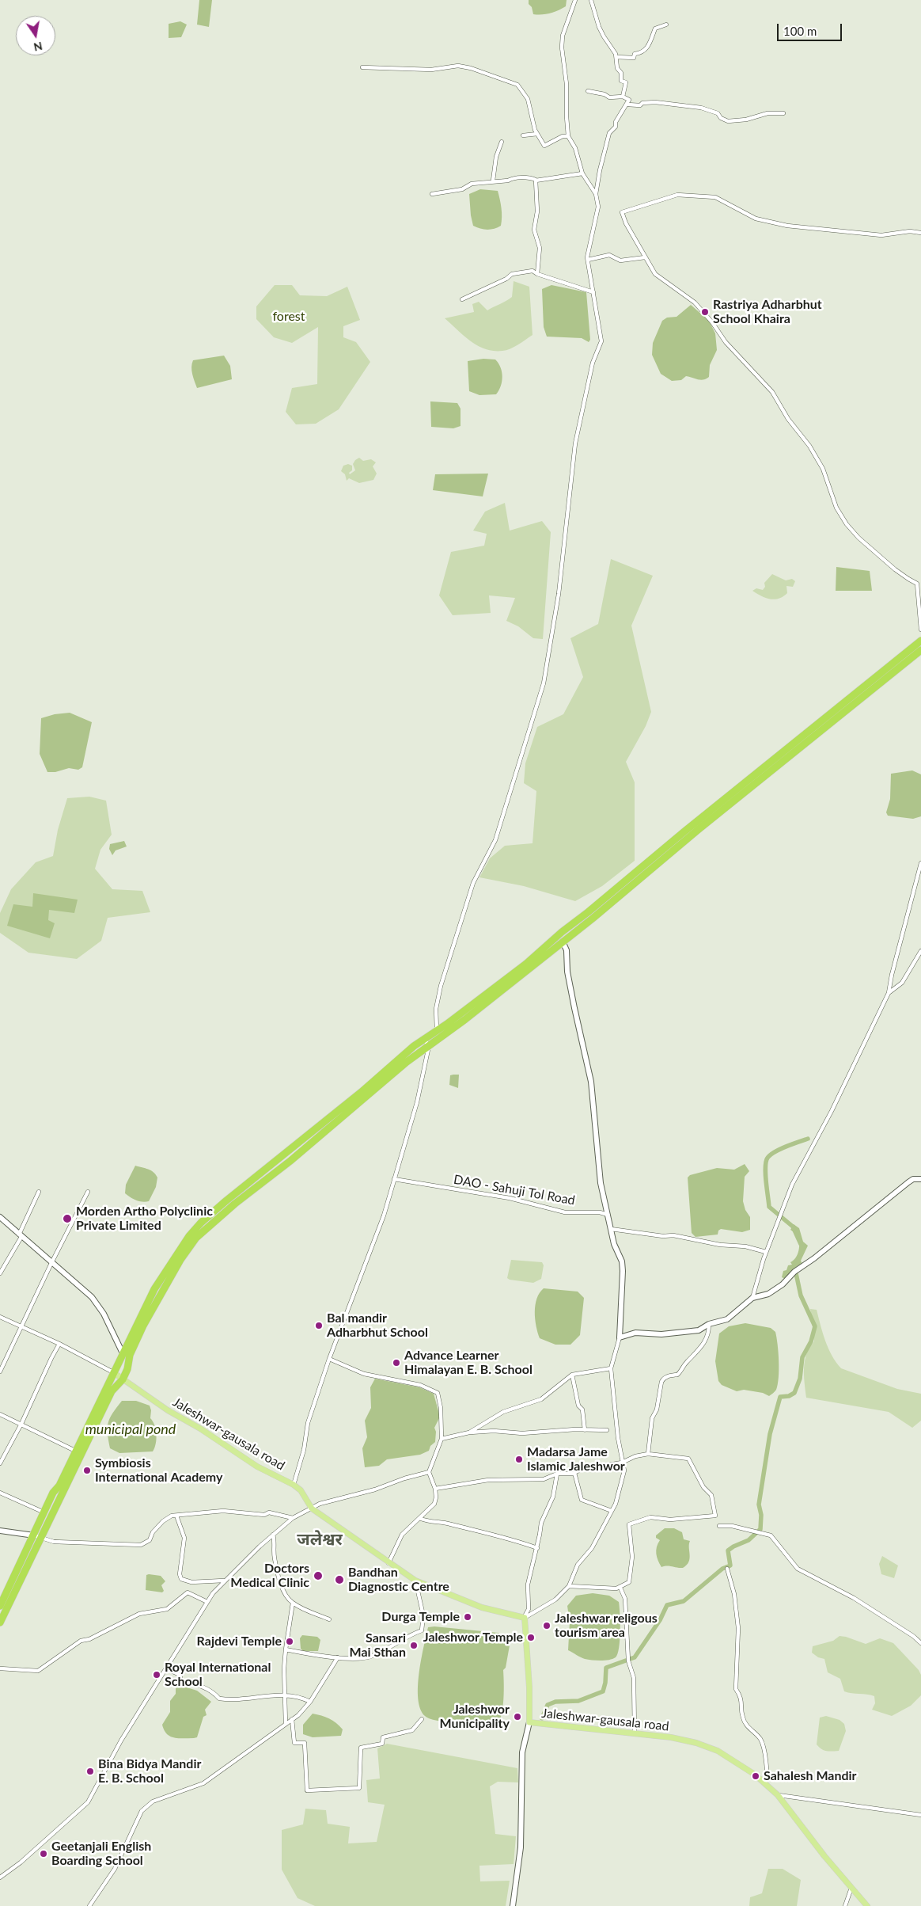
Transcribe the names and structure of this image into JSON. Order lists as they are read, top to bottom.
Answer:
{
  "streets": {
    "main road": ["Jaleshwar-gausala road"],
    "street": ["DAO - Sahuji Tol Road"]
  },
  "districts": ["जलेश्वर"],
  "water": ["municipal pond"],
  "parks": ["forest"],
  "places": [
    "Rastriya Adharbhut School Khaira",
    "Morden Artho Polyclinic Private Limited",
    "Bal mandir Adharbhut School",
    "Advance Learner Himalayan E. B. School",
    "Madarsa Jame Islamic Jaleshwor",
    "Symbiosis International Academy",
    "Doctors Medical Clinic",
    "Bandhan Diagnostic Centre",
    "Durga Temple",
    "Jaleshwar religous tourism area",
    "Jaleshwor Temple",
    "Rajdevi Temple",
    "Sansari Mai Sthan",
    "Royal International School",
    "Jaleshwor Municipality",
    "Bina Bidya Mandir E. B. School",
    "Sahalesh Mandir",
    "Geetanjali English Boarding School"
  ],
  "scale_bar": "100 m",
  "north": "bottom"
}
